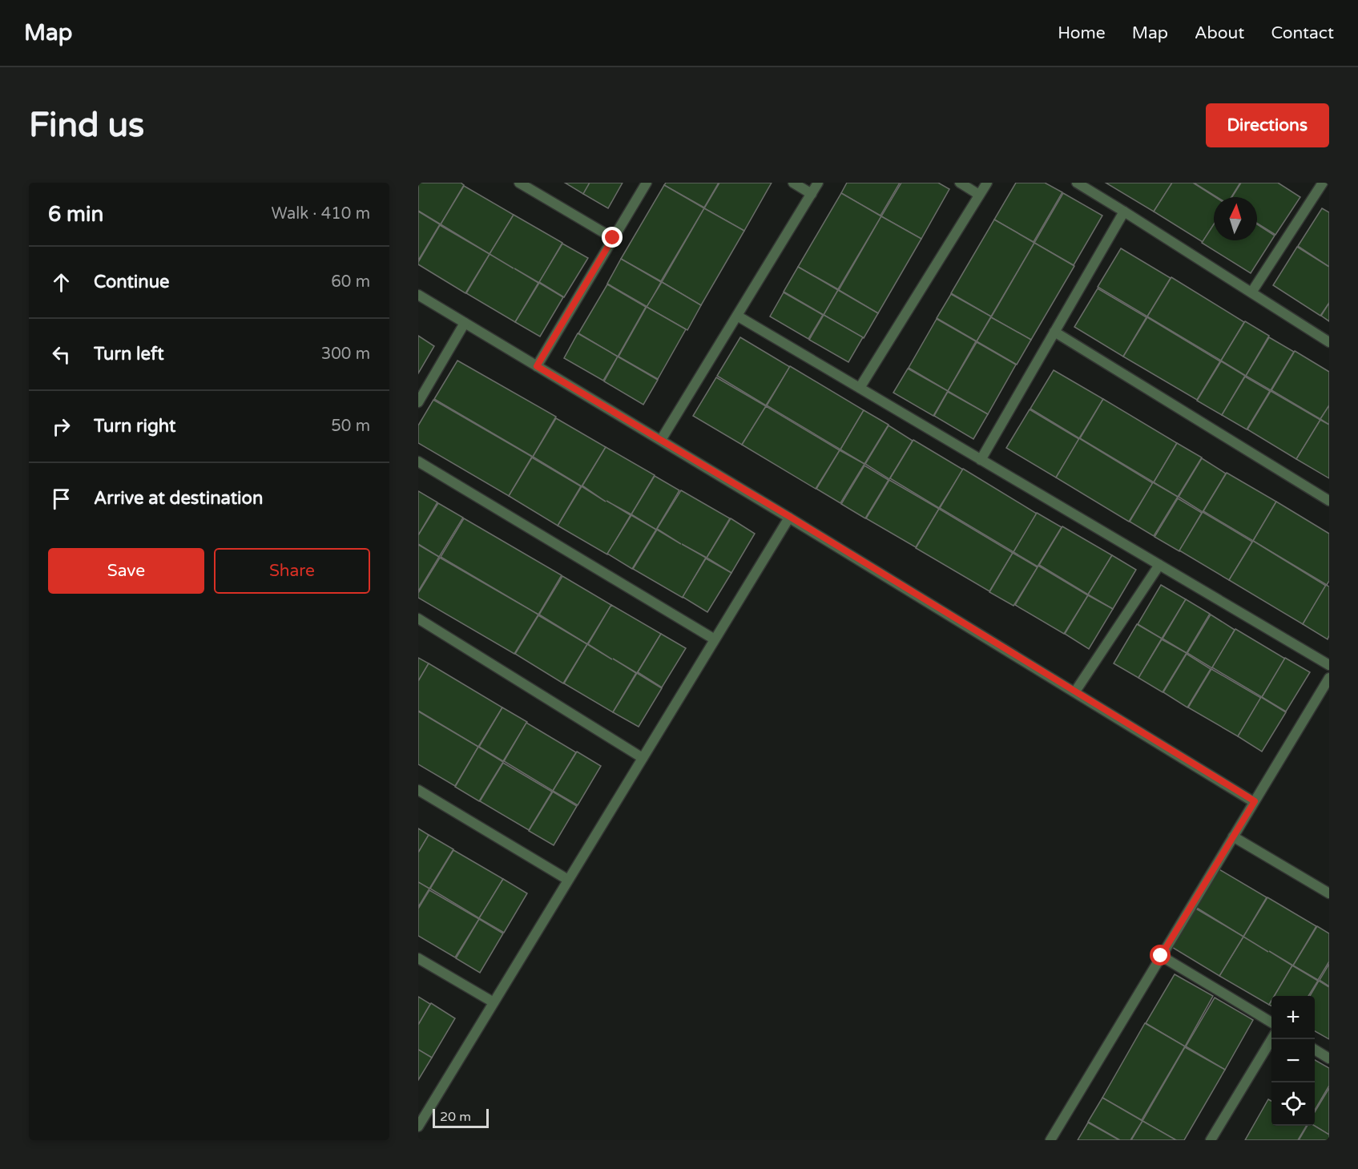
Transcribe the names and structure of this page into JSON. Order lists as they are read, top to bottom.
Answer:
{
  "scale_bar": "20 m",
  "north": "top",
  "page": {
    "header": "Map",
    "nav": [
      "Home",
      "Map",
      "About",
      "Contact"
    ],
    "buttons": [
      "Directions",
      ["Save", "Share"]
    ],
    "title": "Find us",
    "heading": ["6 min", "Walk · 410 m"],
    "list": [
      ["Continue", "60 m"],
      ["Turn left", "300 m"],
      ["Turn right", "50 m"],
      "Arrive at destination"
    ],
    "map_buttons": ["+", "−"],
    "scale": "20 m"
  }
}
